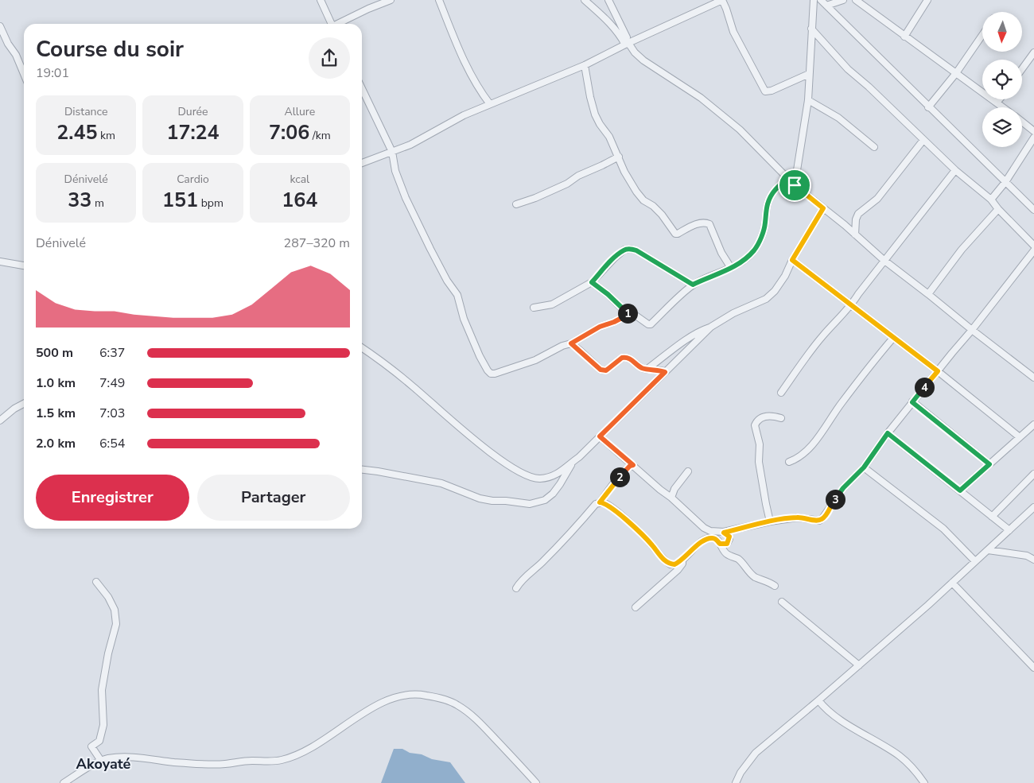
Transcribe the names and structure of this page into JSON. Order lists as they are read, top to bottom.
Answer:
{
  "districts": ["Akoyaté"],
  "north": "bottom",
  "page": {
    "heading": ["Course du soir", "19:01"],
    "stats": [
      ["Distance", "2.45 km"],
      ["Durée", "17:24"],
      ["Allure", "7:06 /km"],
      ["Dénivelé", "33 m"],
      ["Cardio", "151 bpm"],
      ["kcal", "164"]
    ],
    "chart": ["Dénivelé", "287–320 m"],
    "pins": [
      "1",
      "4",
      "2",
      "3"
    ],
    "list": [
      {
        "name": "500 m",
        "note": "6:37"
      },
      {
        "name": "1.0 km",
        "note": "7:49"
      },
      {
        "name": "1.5 km",
        "note": "7:03"
      },
      {
        "name": "2.0 km",
        "note": "6:54"
      }
    ],
    "buttons": ["Enregistrer", "Partager"]
  }
}
